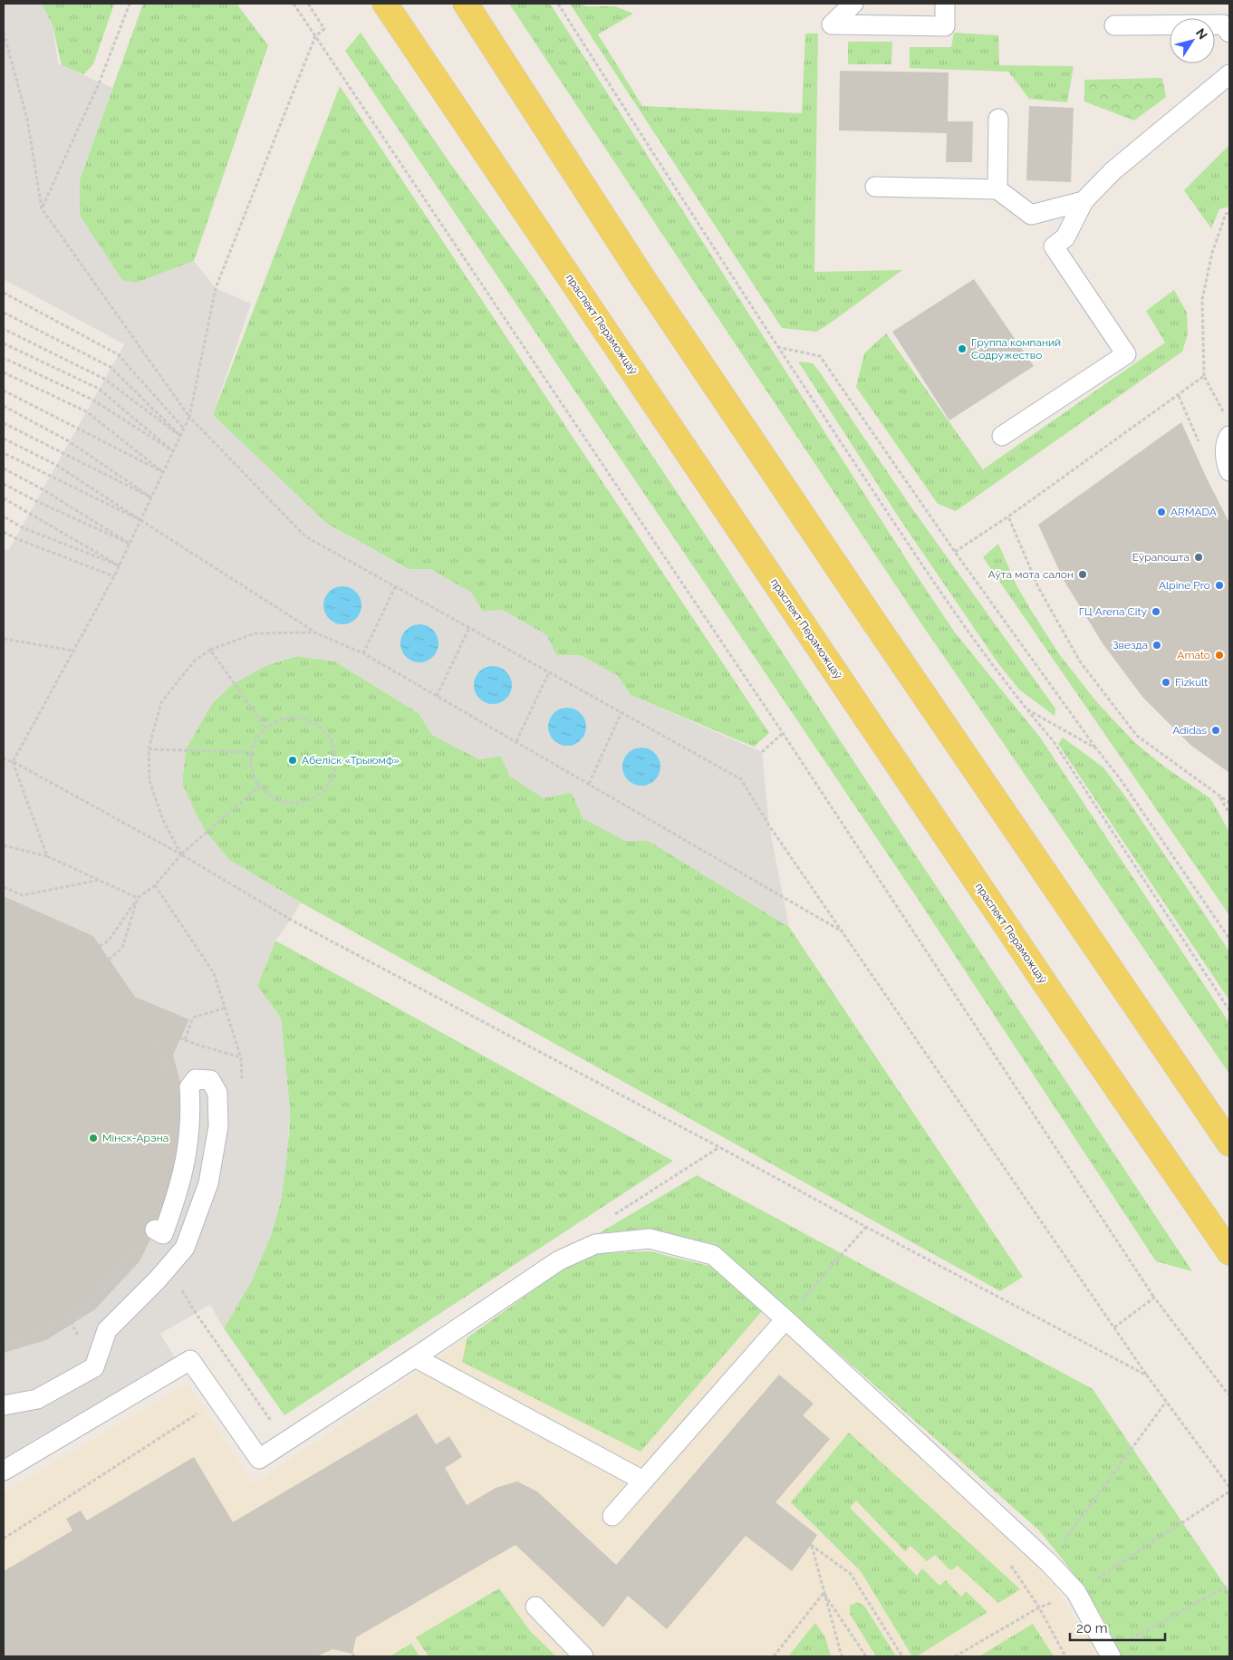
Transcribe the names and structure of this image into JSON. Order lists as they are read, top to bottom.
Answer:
{
  "streets": {
    "main road": ["праспект Пераможцаў"]
  },
  "places": [
    "Группа компаний Содружество",
    "ARMADA",
    "Еўрапошта",
    "Аўта мота салон",
    "Alpine Pro",
    "ГЦ Arena City",
    "Звезда",
    "Amato",
    "Fizkult",
    "Adidas",
    "Абеліск «Трыюмф»",
    "Мінск-Арэна"
  ],
  "scale_bar": "20 m",
  "north": "top right"
}
